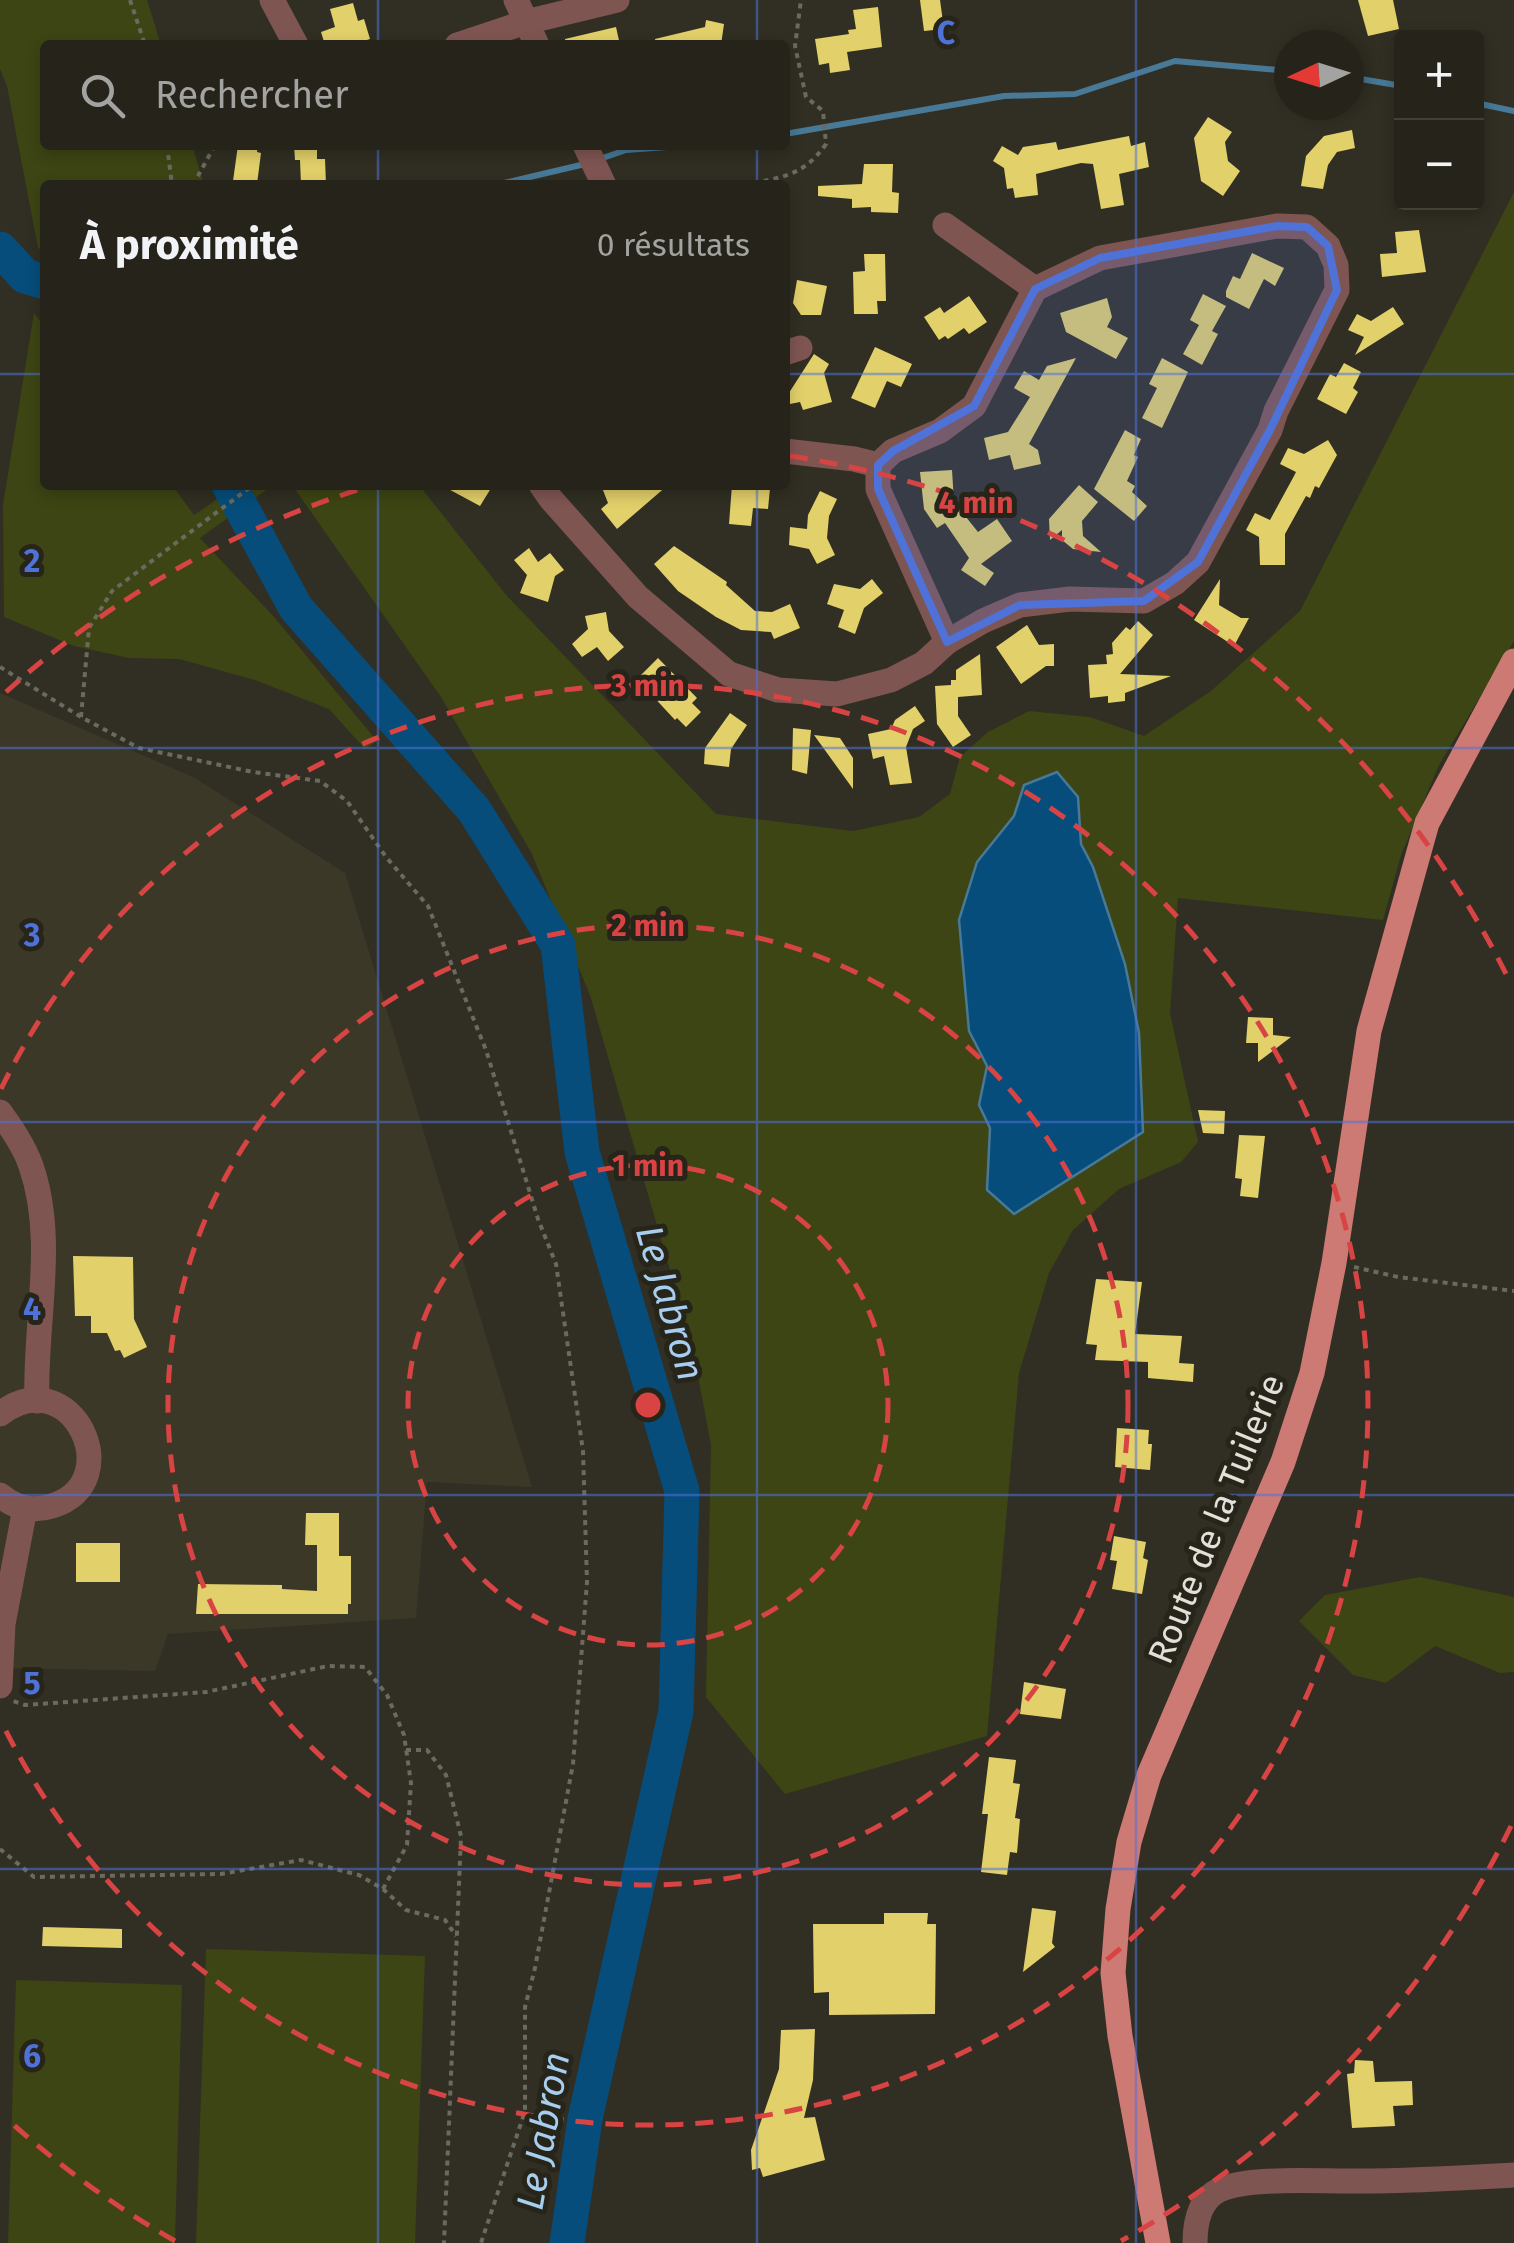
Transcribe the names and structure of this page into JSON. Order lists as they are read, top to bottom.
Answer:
{
  "streets": {
    "main road": ["Route de la Tuilerie"]
  },
  "water": ["Le Jabron"],
  "north": "left",
  "page": {
    "map_buttons": ["+", "−"],
    "search": "Rechercher",
    "heading": ["À proximité", "0 résultats"]
  },
  "grid": {
    "columns": ["C"],
    "rows": [
      "2",
      "3",
      "4",
      "5",
      "6"
    ]
  },
  "rings": [
    "4 min",
    "3 min",
    "2 min",
    "1 min"
  ]
}
